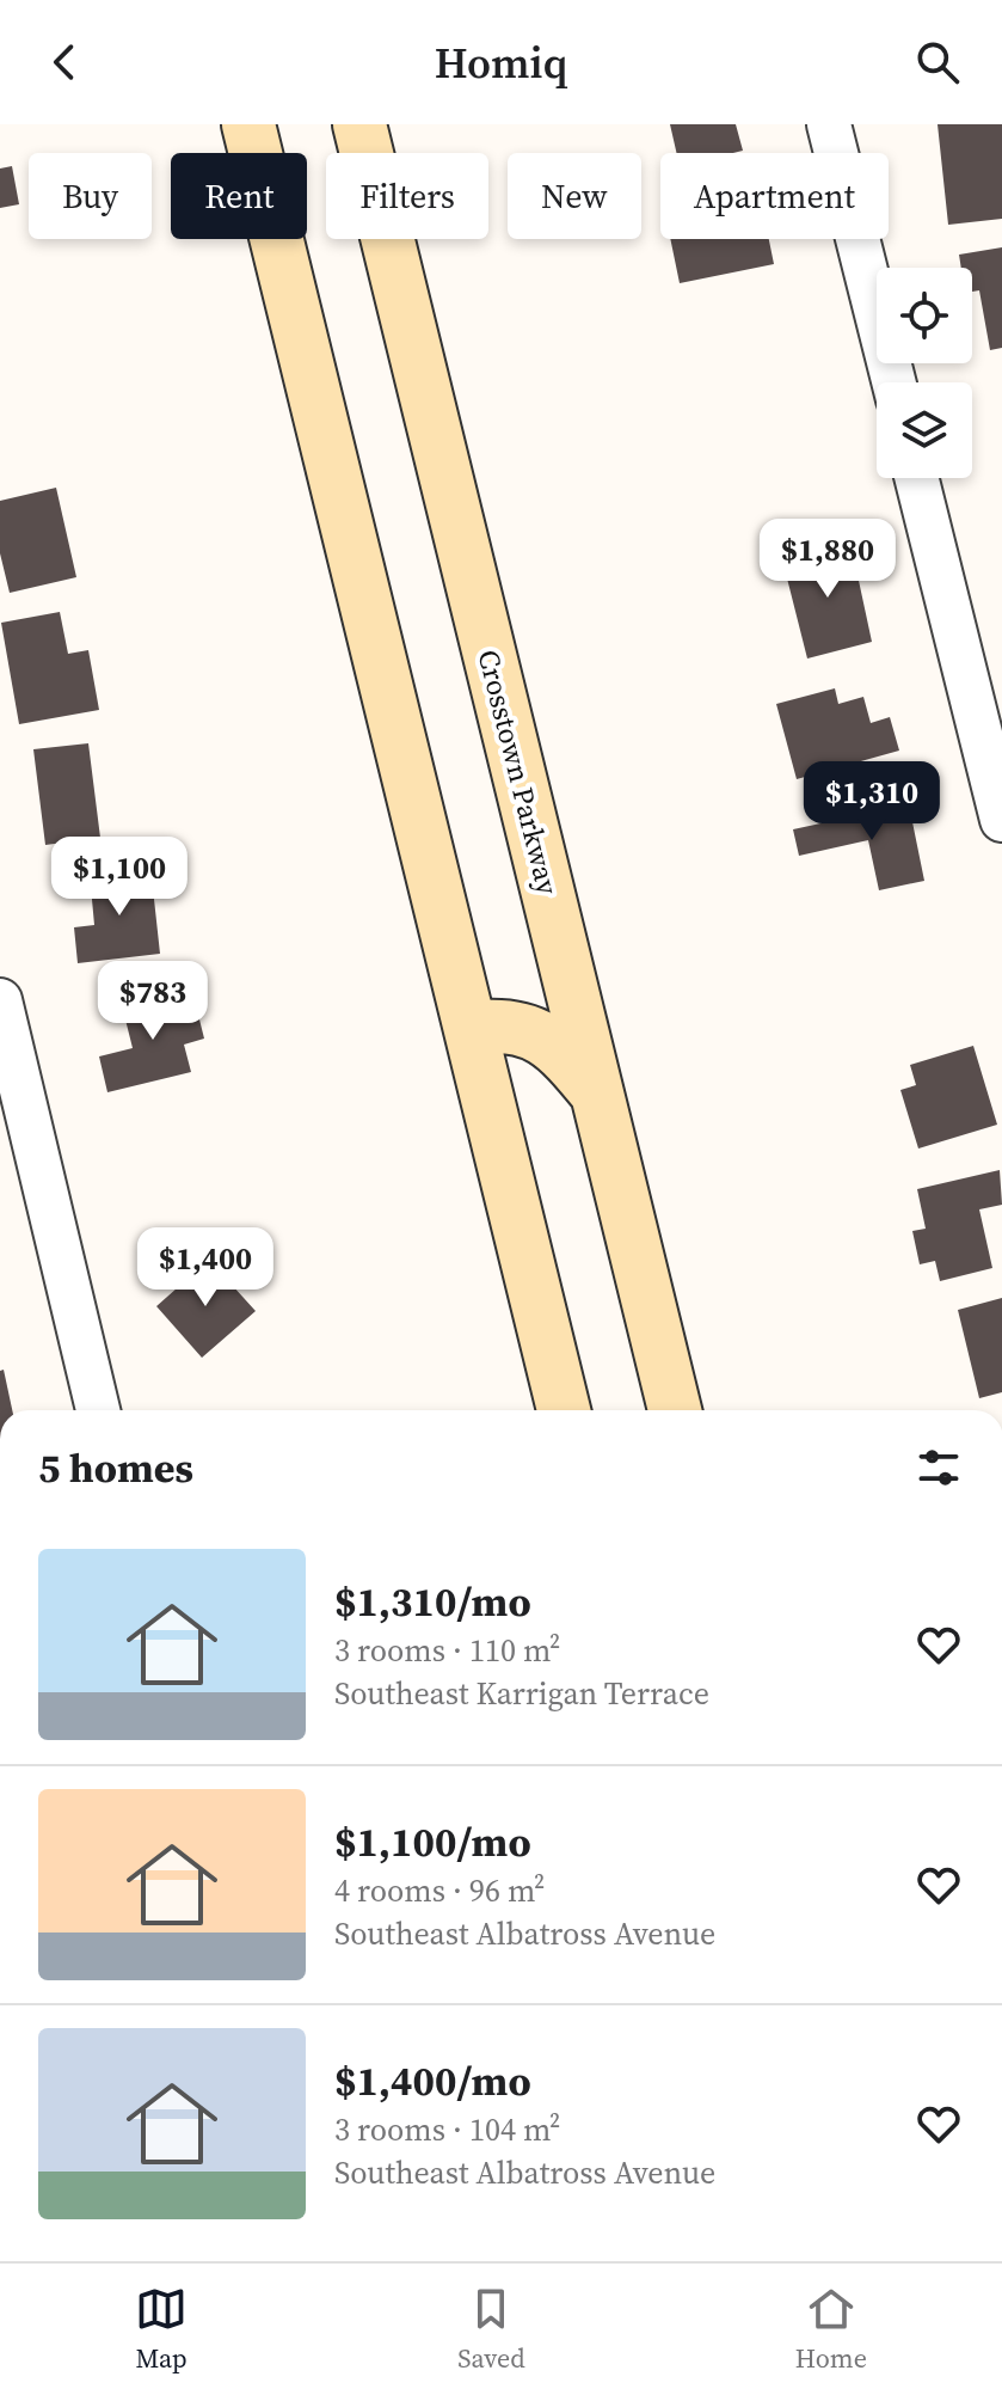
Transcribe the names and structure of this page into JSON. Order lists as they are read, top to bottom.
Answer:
{
  "streets": {
    "main road": ["Crosstown Parkway"]
  },
  "page": {
    "header": "Homiq",
    "chip": [
      "Buy",
      "Rent",
      "Filters",
      "New",
      "Apartment"
    ],
    "price": [
      "$1,880",
      "$1,310",
      "$1,100",
      "$783",
      "$1,400"
    ],
    "heading": "5 homes",
    "list": [
      {
        "name": "$1,310/mo",
        "note": "3 rooms · 110 m² · Southeast Karrigan Terrace"
      },
      {
        "name": "$1,100/mo",
        "note": "4 rooms · 96 m² · Southeast Albatross Avenue"
      },
      {
        "name": "$1,400/mo",
        "note": "3 rooms · 104 m² · Southeast Albatross Avenue"
      }
    ],
    "tabs": ["Map", "Saved", "Home"]
  }
}
